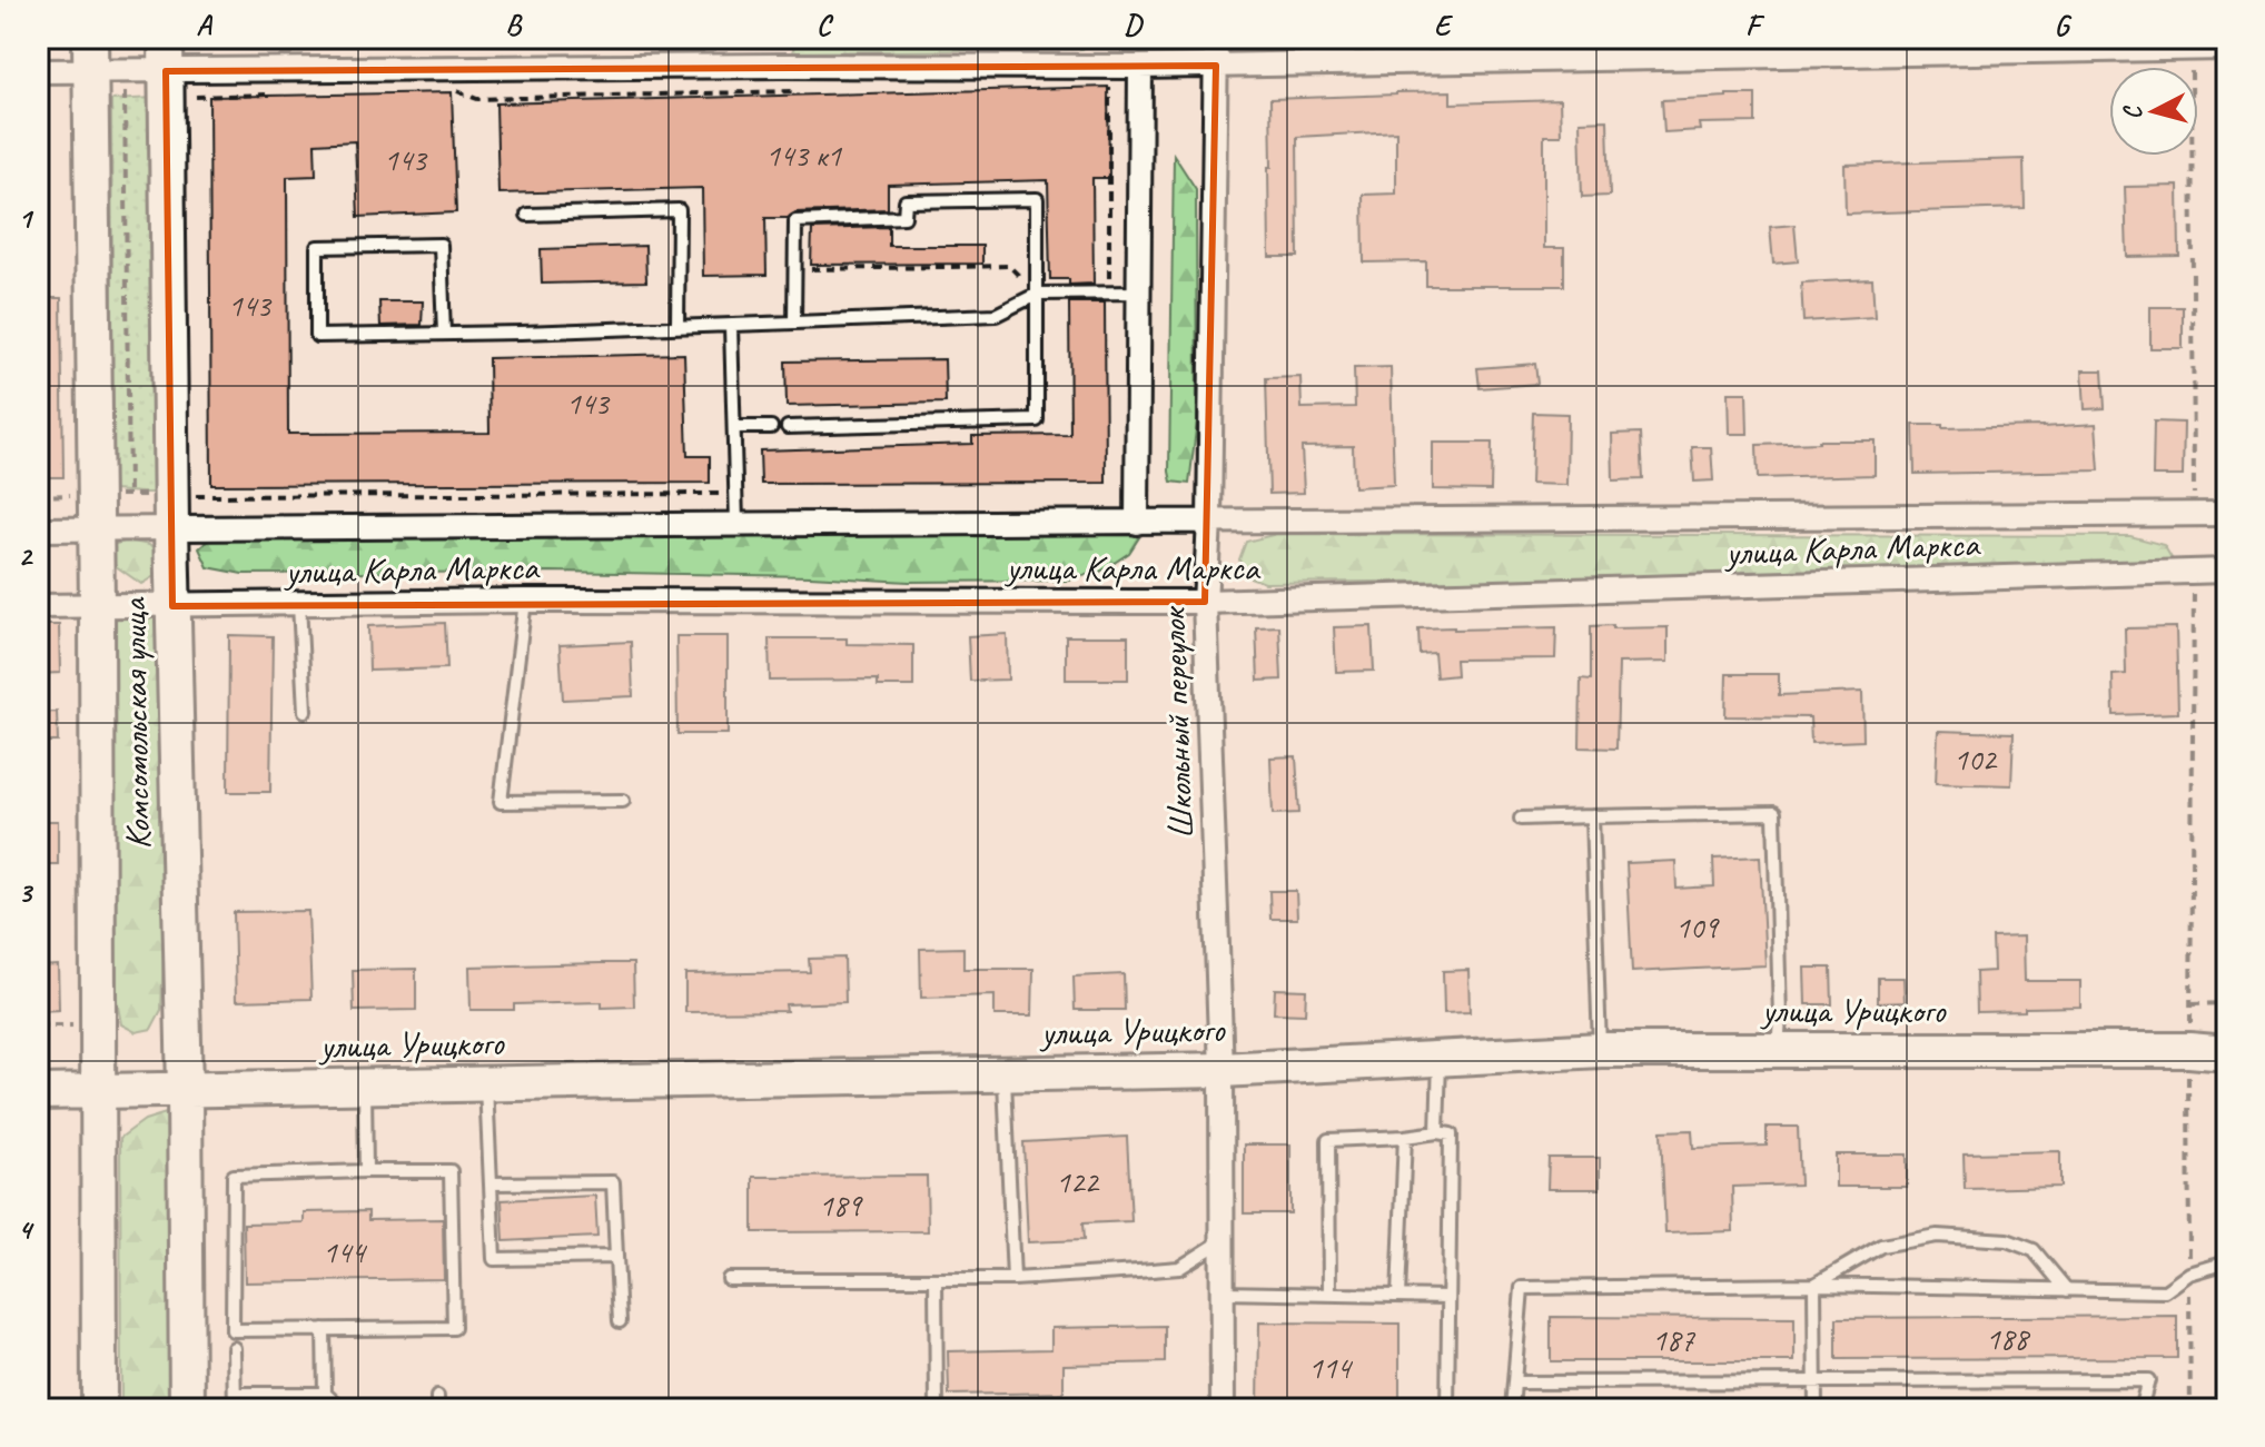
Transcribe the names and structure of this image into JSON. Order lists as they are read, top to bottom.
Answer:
{
  "streets": {
    "street": [
      "улица Карла Маркса",
      "Комсомольская улица",
      "Школьный переулок",
      "улица Урицкого"
    ]
  },
  "crossings": [
    ["улица Карла Маркса", "Комсомольская улица"],
    ["улица Карла Маркса", "Школьный переулок"],
    ["Комсомольская улица", "улица Урицкого"],
    ["Школьный переулок", "улица Урицкого"]
  ],
  "house_numbers": [
    "143 к1",
    "143",
    "143",
    "143",
    "102",
    "109",
    "122",
    "189",
    "144",
    "188",
    "187",
    "114"
  ],
  "north": "left",
  "grid": {
    "columns": [
      "A",
      "B",
      "C",
      "D",
      "E",
      "F",
      "G"
    ],
    "rows": [
      "1",
      "2",
      "3",
      "4"
    ]
  }
}
